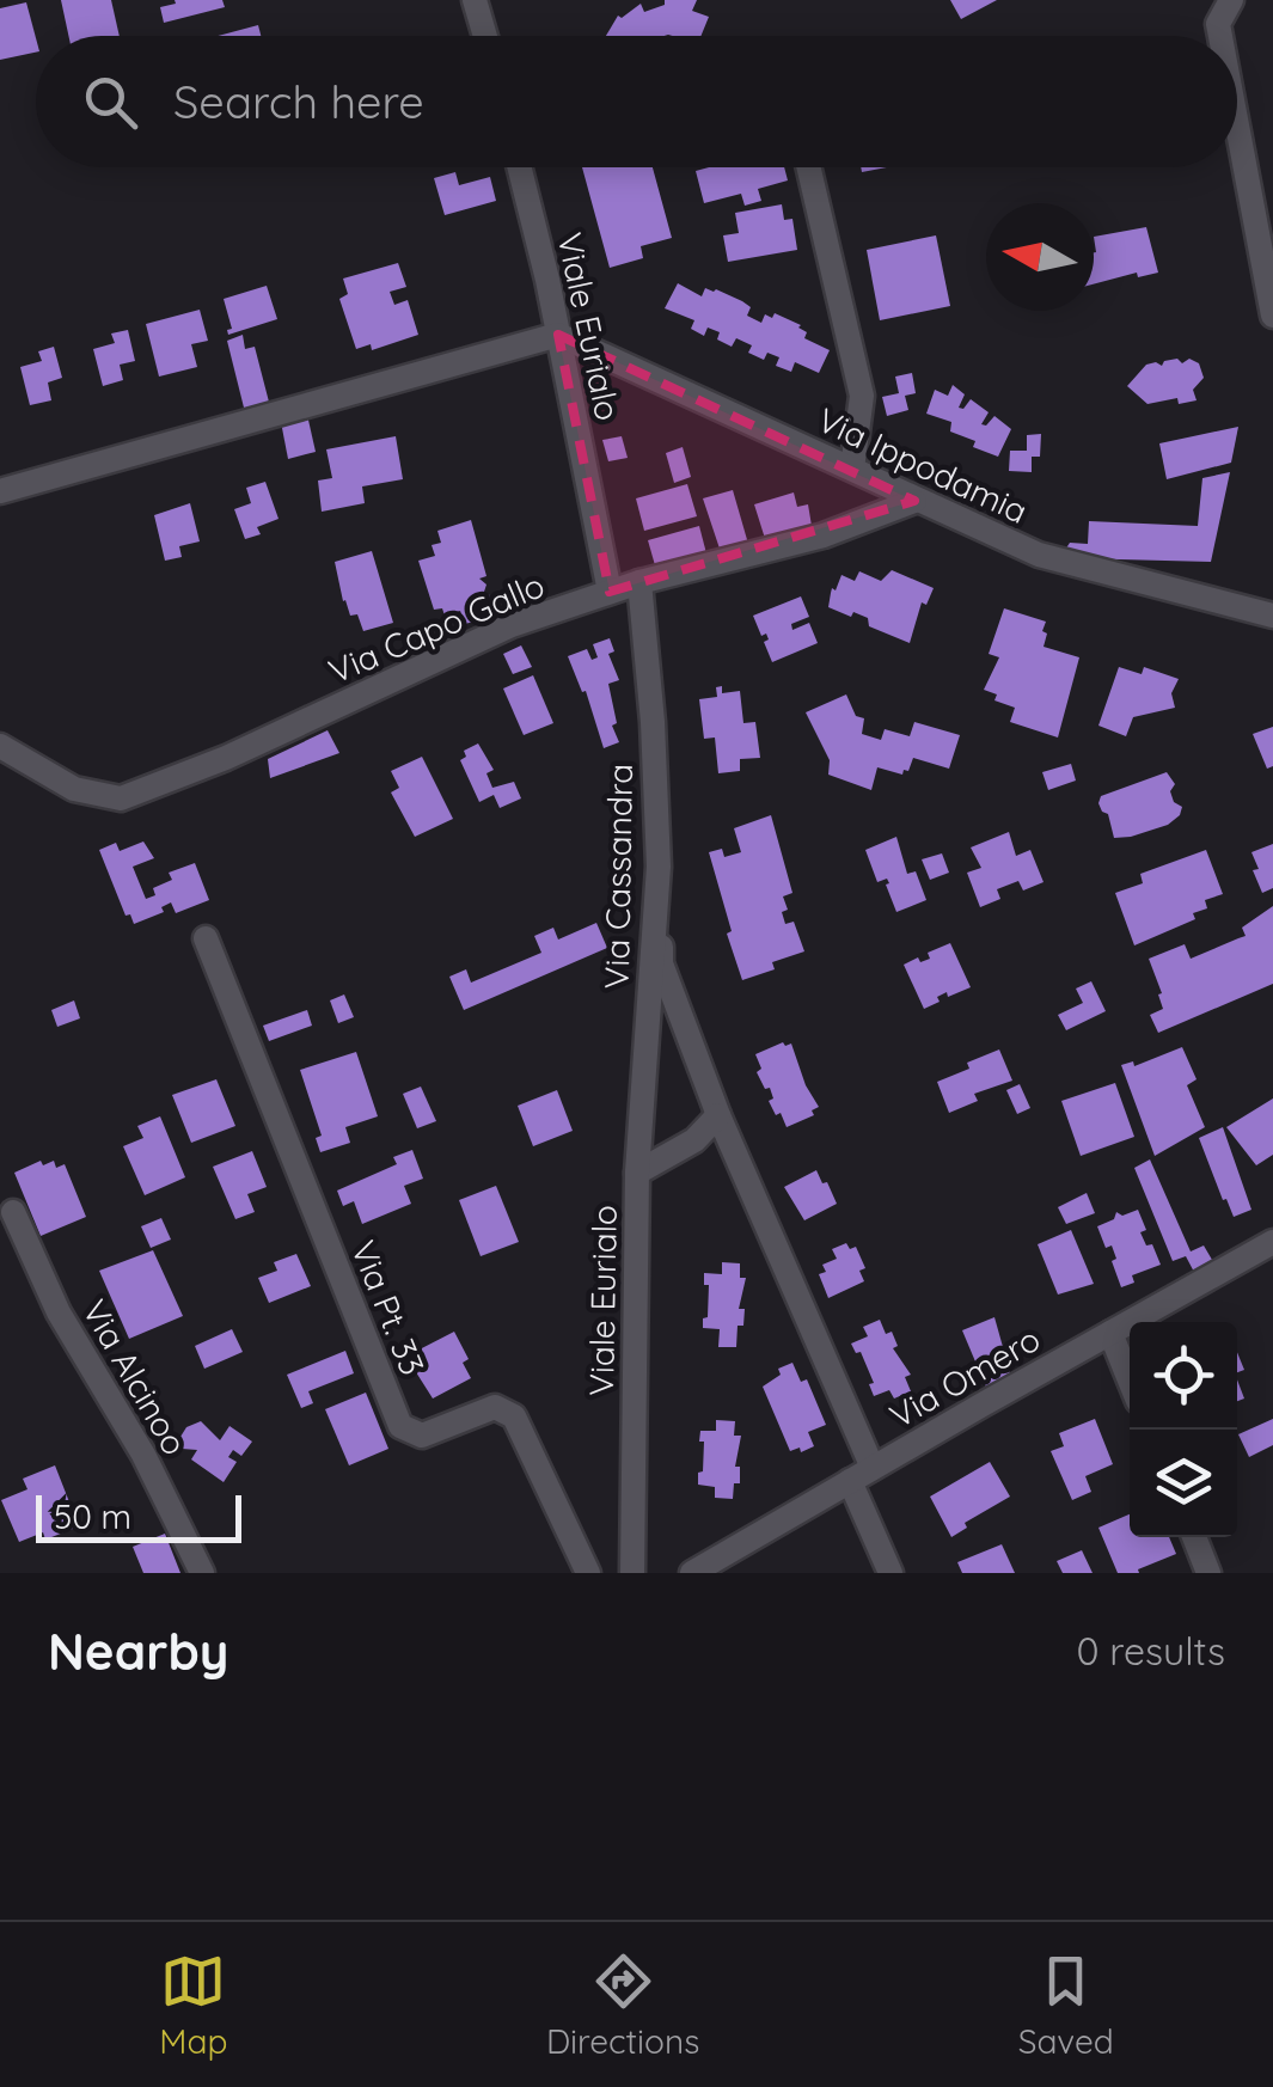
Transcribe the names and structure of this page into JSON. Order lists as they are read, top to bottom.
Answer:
{
  "streets": {
    "street": [
      "Viale Eurialo",
      "Via Ippodamia",
      "Via Capo Gallo",
      "Via Cassandra",
      "Via Pt. 33",
      "Via Alcinoo",
      "Via Omero"
    ]
  },
  "crossings": [
    ["Viale Eurialo", "Via Ippodamia"],
    ["Viale Eurialo", "Via Capo Gallo"],
    ["Viale Eurialo", "Via Cassandra"],
    ["Via Ippodamia", "Via Capo Gallo"],
    ["Via Capo Gallo", "Via Cassandra"]
  ],
  "scale_bar": "50 m",
  "north": "left",
  "page": {
    "search": "Search here",
    "scale": "50 m",
    "heading": ["Nearby", "0 results"],
    "nav": ["Map", "Directions", "Saved"]
  }
}
